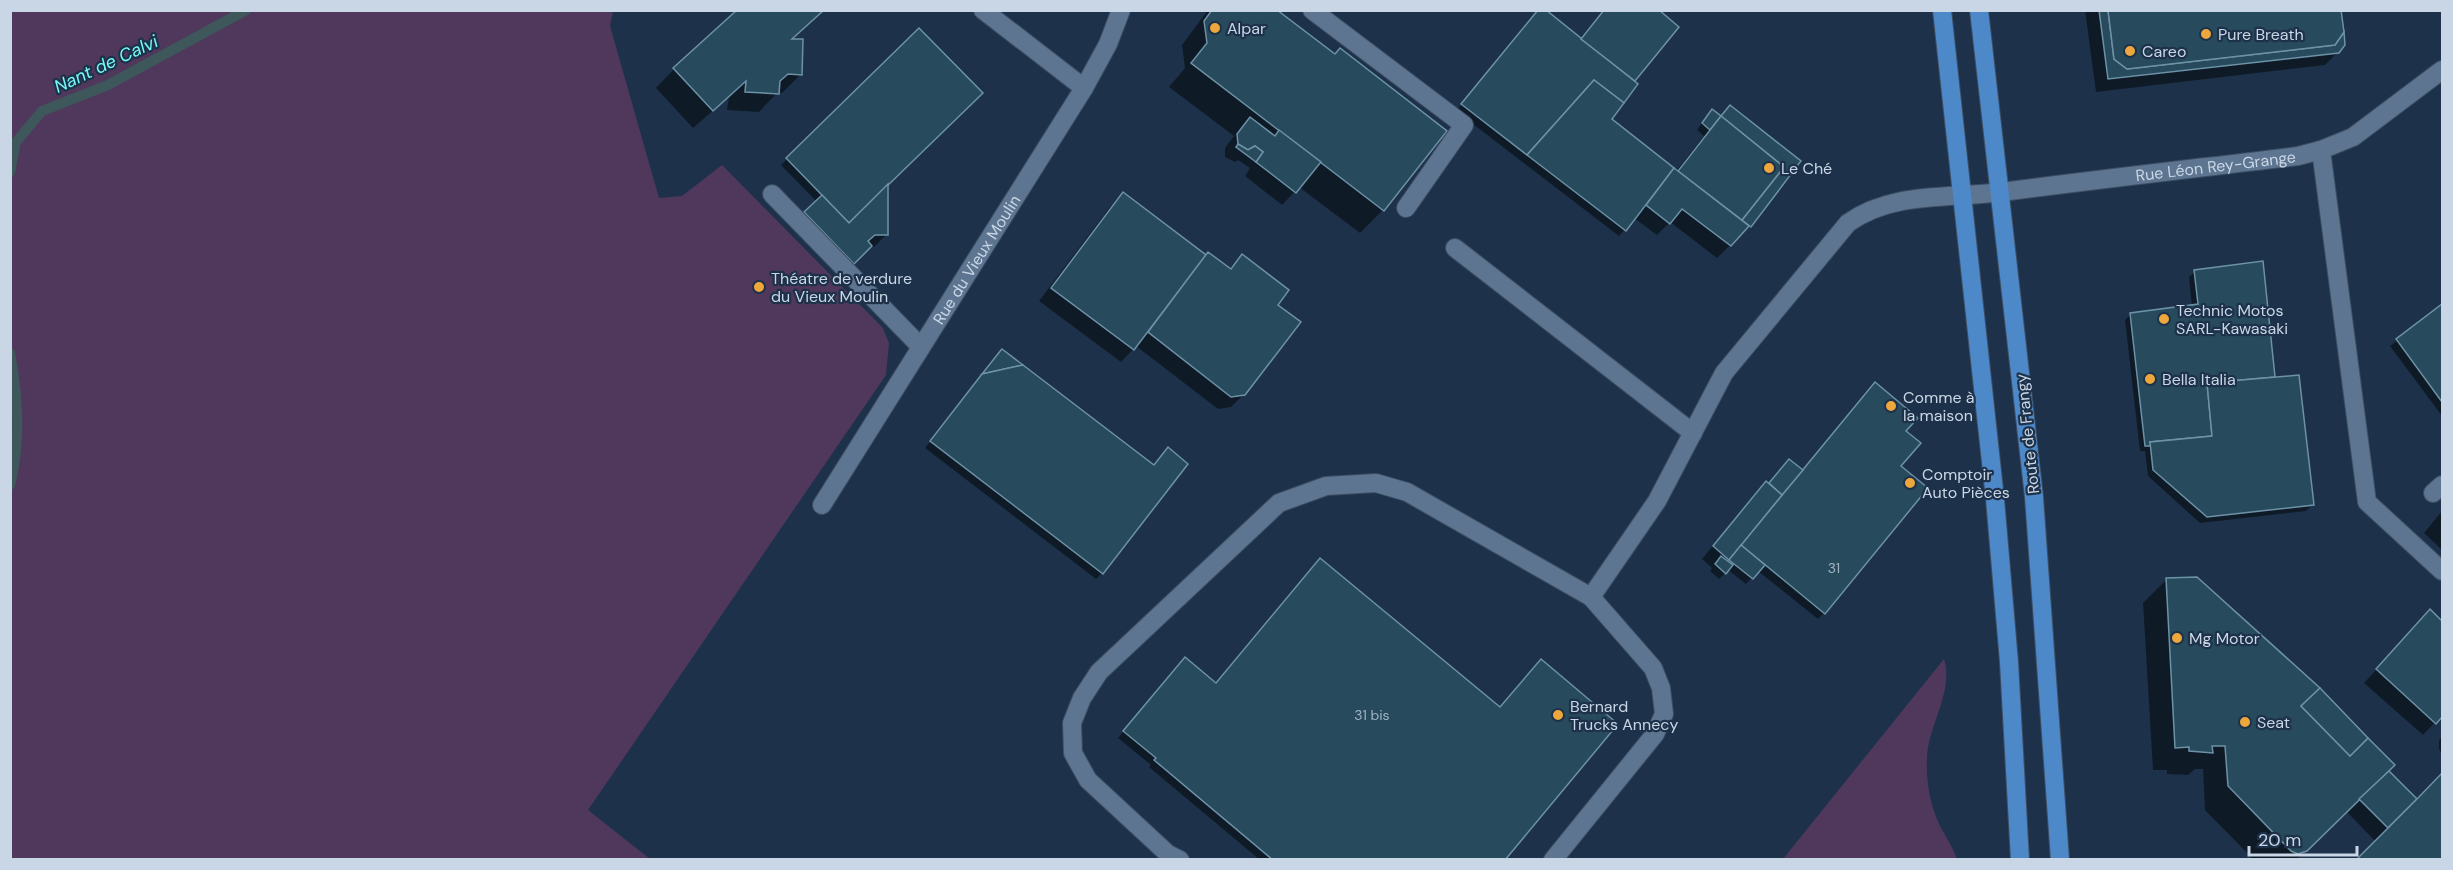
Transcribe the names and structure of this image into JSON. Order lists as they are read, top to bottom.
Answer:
{
  "streets": {
    "main road": ["Route de Frangy"],
    "street": ["Rue Léon Rey-Grange", "Rue du Vieux Moulin"]
  },
  "crossings": [
    ["Rue Léon Rey-Grange", "Route de Frangy"]
  ],
  "water": ["Nant de Calvi"],
  "places": [
    "Alpar",
    "Pure Breath",
    "Careo",
    "Le Ché",
    "Théatre de verdure du Vieux Moulin",
    "Technic Motos SARL-Kawasaki",
    "Bella Italia",
    "Comme à la maison",
    "Comptoir Auto Pièces",
    "Mg Motor",
    "Bernard Trucks Annecy",
    "Seat"
  ],
  "house_numbers": ["31", "31 bis"],
  "scale_bar": "20 m"
}
